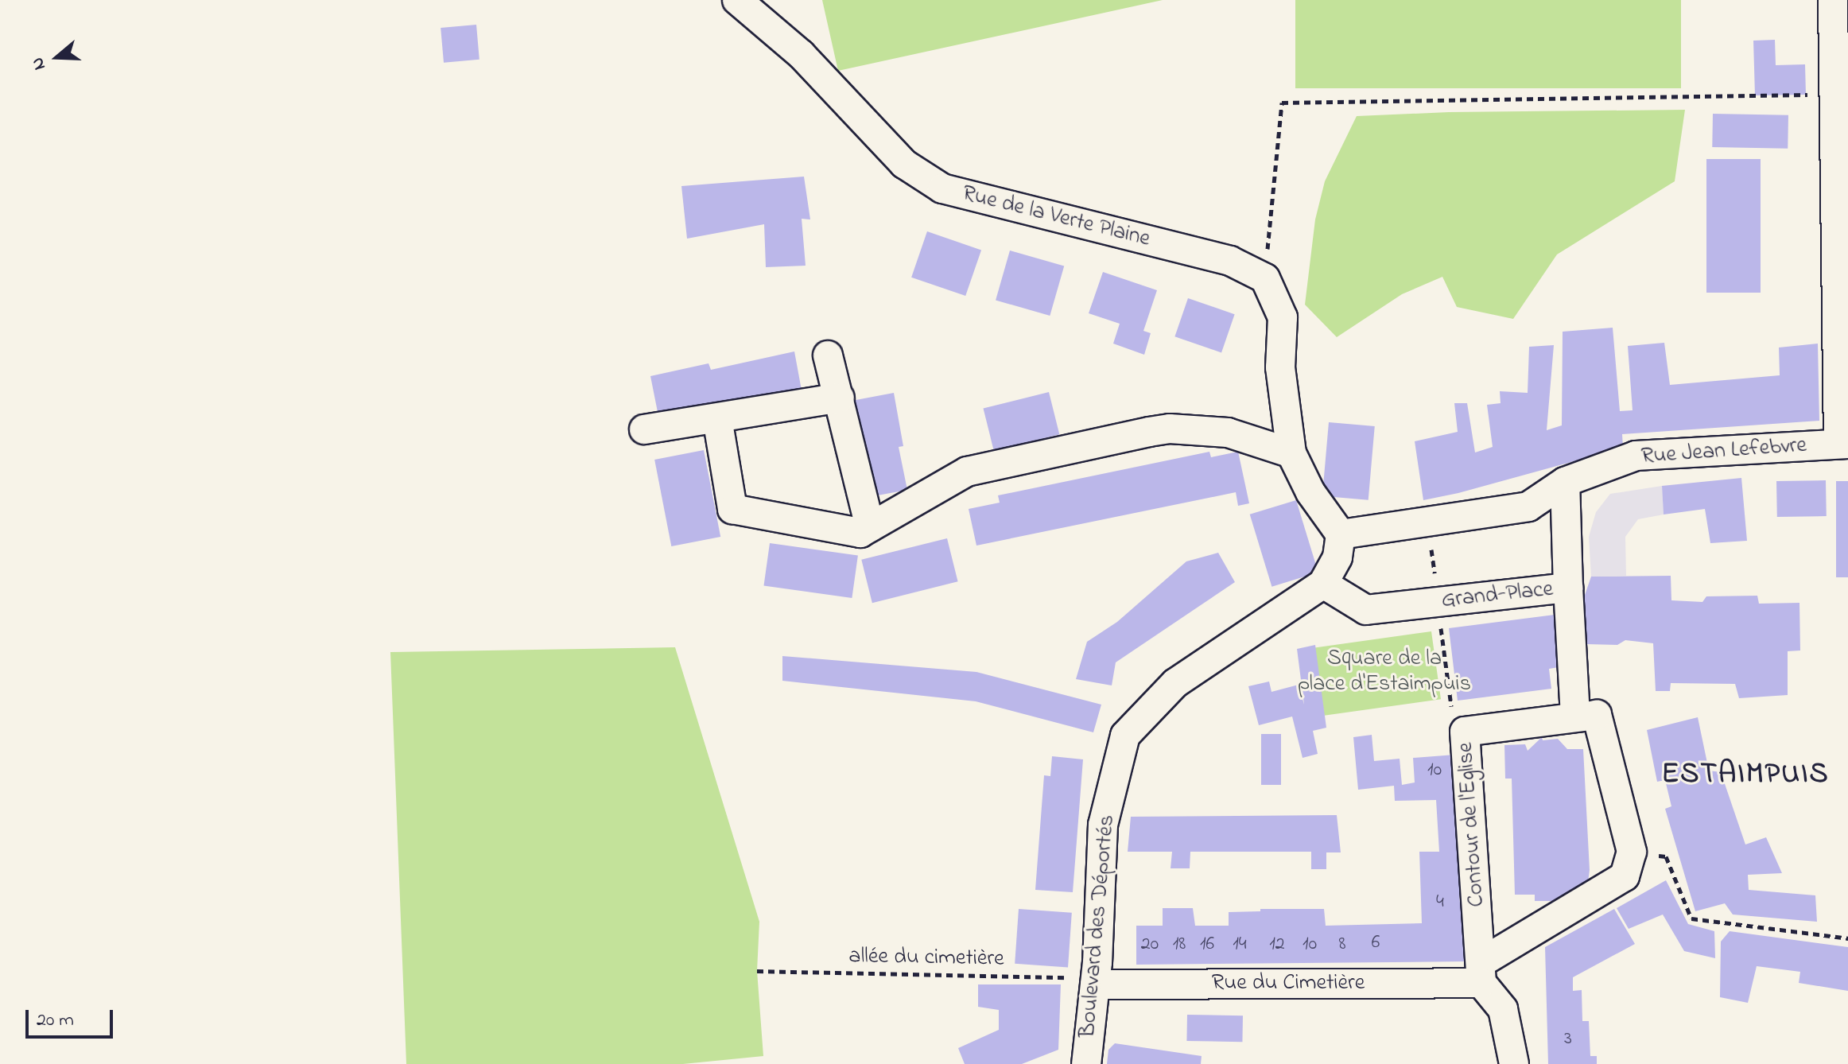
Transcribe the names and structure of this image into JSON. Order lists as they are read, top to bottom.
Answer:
{
  "streets": {
    "street": [
      "Rue de la Verte Plaine",
      "Rue Jean Lefebvre",
      "Grand-Place",
      "Contour de l'Eglise",
      "Boulevard des Déportés",
      "Rue du Cimetière"
    ],
    "path": ["allée du cimetière"]
  },
  "crossings": [
    ["Rue Jean Lefebvre", "Grand-Place"],
    ["Grand-Place", "Boulevard des Déportés"],
    ["Contour de l'Eglise", "Rue du Cimetière"],
    ["Boulevard des Déportés", "allée du cimetière"],
    ["Boulevard des Déportés", "Rue du Cimetière"],
    ["allée du cimetière", "Rue du Cimetière"]
  ],
  "districts": ["ESTAIMPUIS"],
  "parks": ["Square de la place d'Estaimpuis"],
  "house_numbers": [
    "10",
    "4",
    "6",
    "20",
    "18",
    "16",
    "14",
    "12",
    "10",
    "8",
    "3"
  ],
  "scale_bar": "20 m",
  "north": "left"
}
